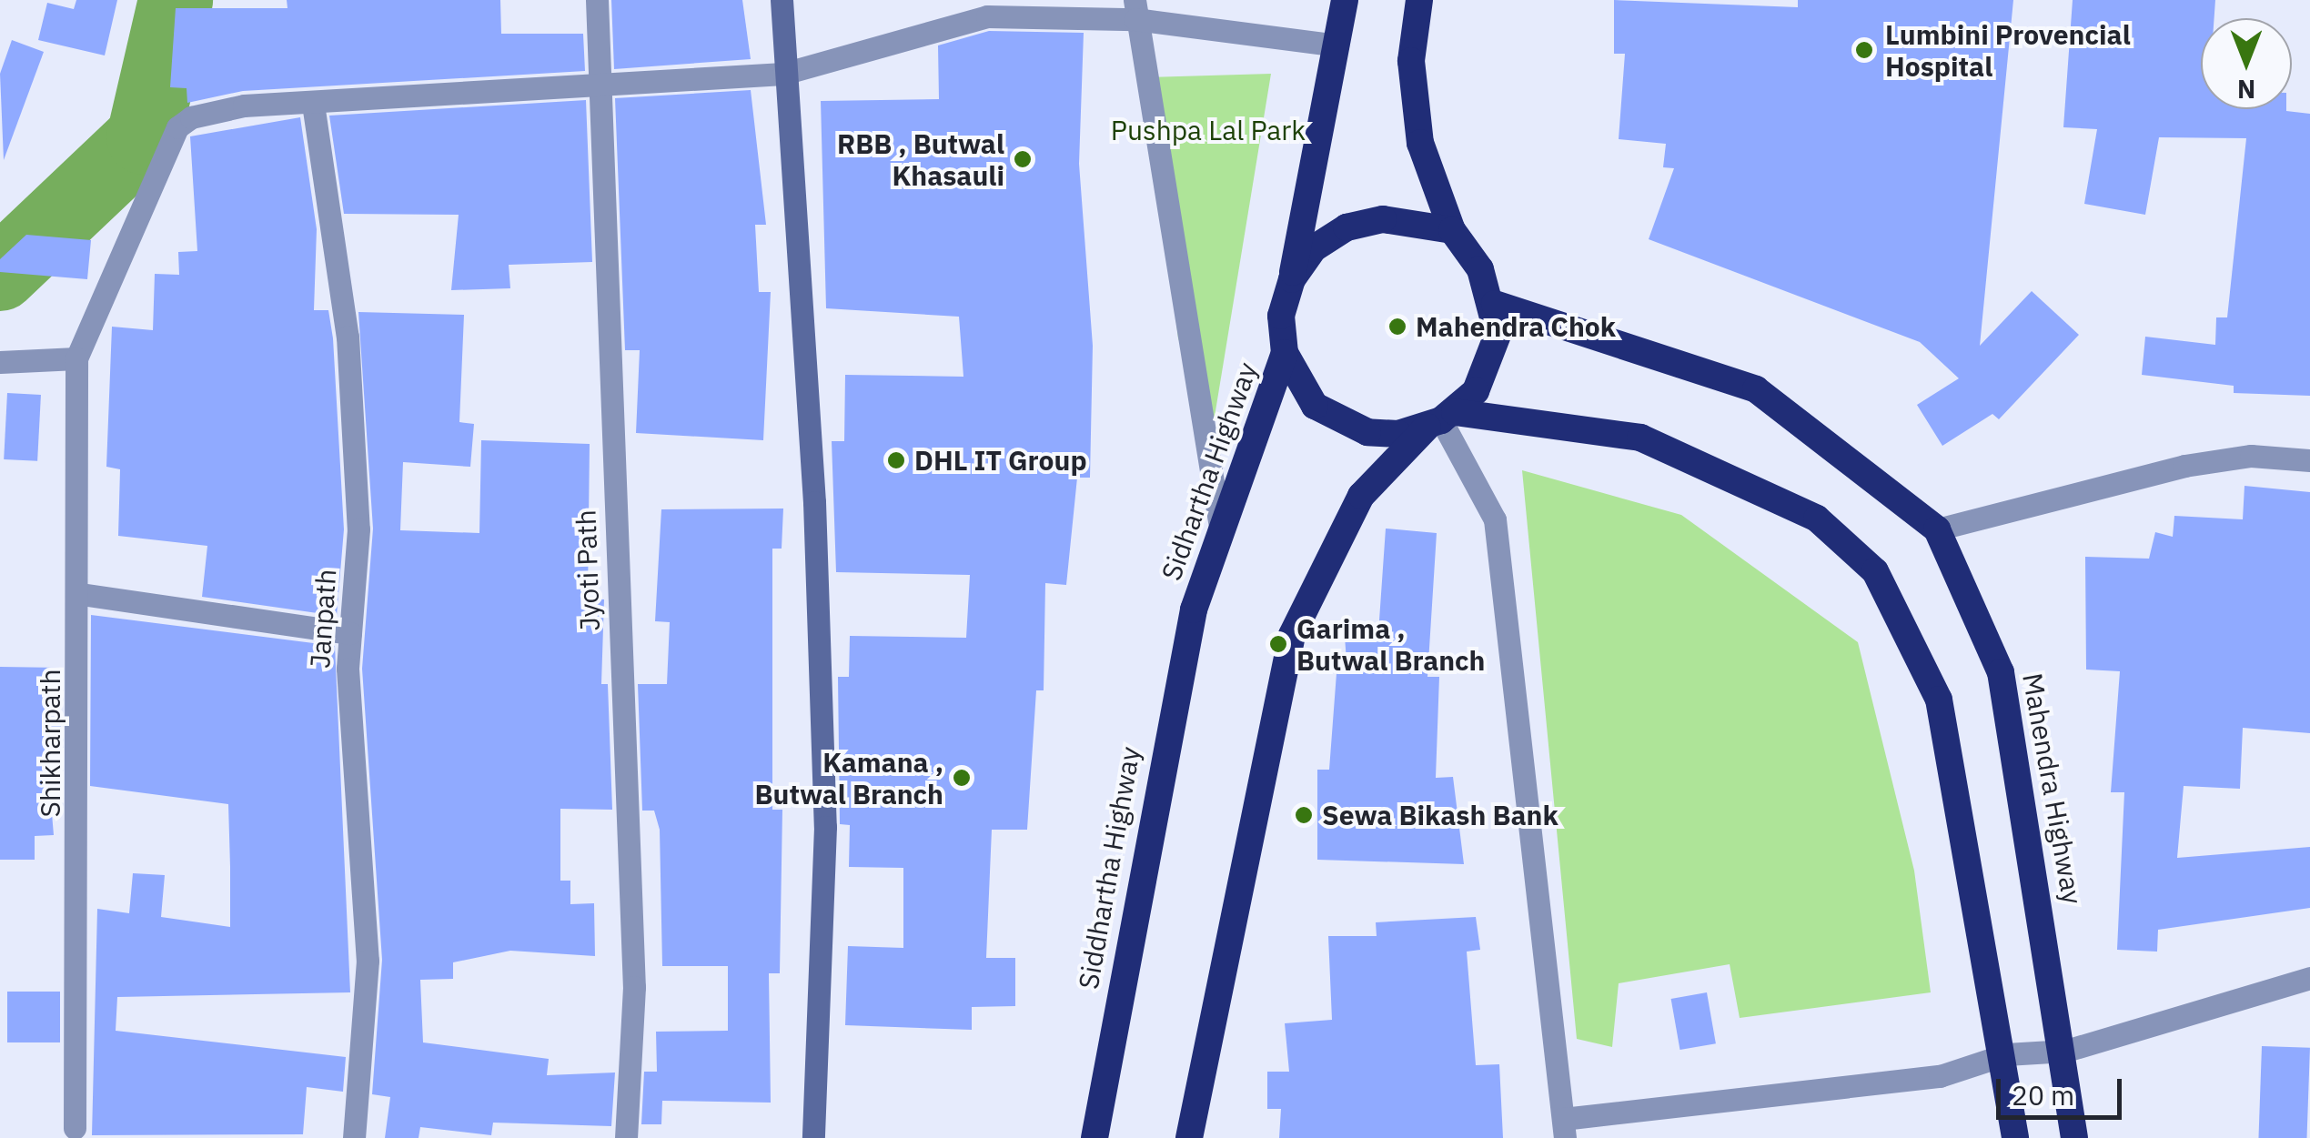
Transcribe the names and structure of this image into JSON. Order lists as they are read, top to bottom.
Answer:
{
  "streets": {
    "highway": ["Sidhartha Highway", "Mahendra Highway", "Siddhartha Highway"],
    "street": ["Jyoti Path", "Janpath", "Shikharpath"]
  },
  "crossings": [
    ["Sidhartha Highway", "Mahendra Highway"],
    ["Sidhartha Highway", "Siddhartha Highway"]
  ],
  "parks": ["Pushpa Lal Park"],
  "places": [
    "Lumbini Provencial Hospital",
    "RBB , Butwal Khasauli",
    "Mahendra Chok",
    "DHL IT Group",
    "Garima , Butwal Branch",
    "Kamana , Butwal Branch",
    "Sewa Bikash Bank"
  ],
  "scale_bar": "20 m",
  "north": "bottom"
}
